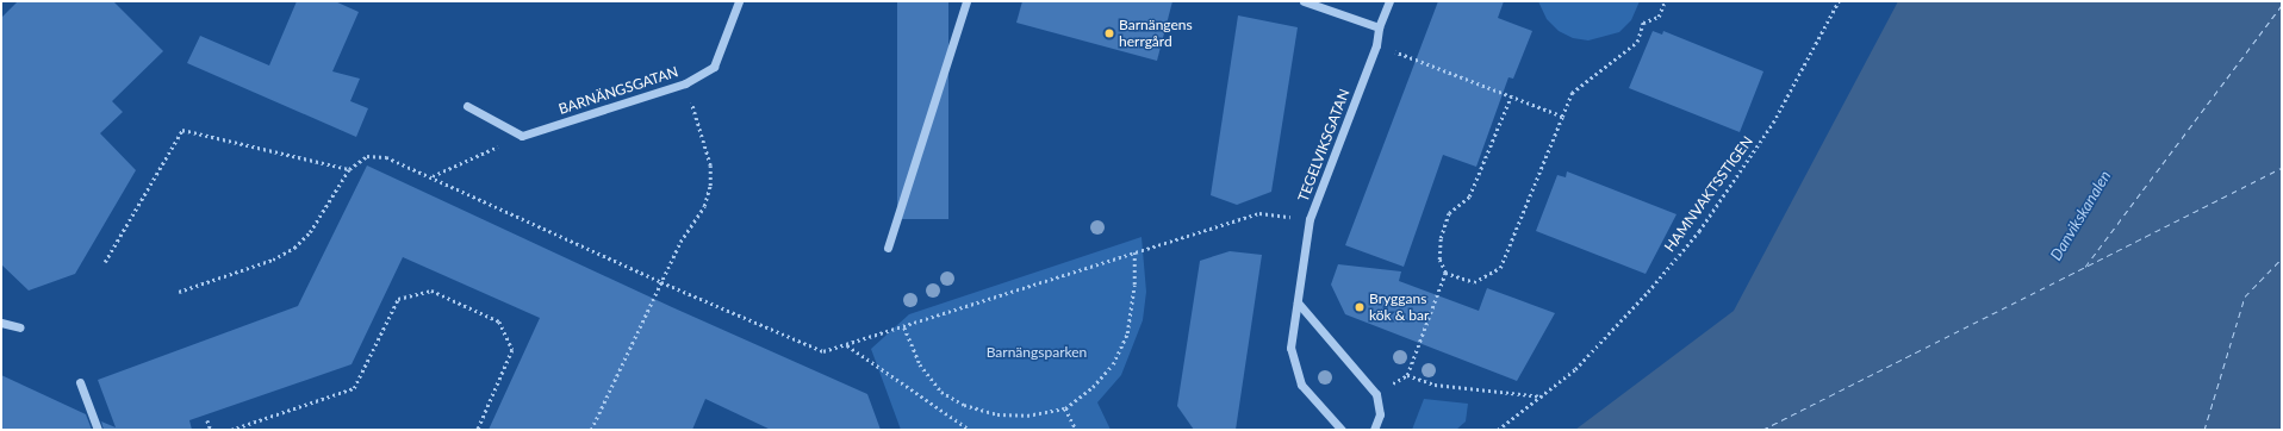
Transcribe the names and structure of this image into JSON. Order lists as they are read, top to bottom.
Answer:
{
  "streets": {
    "street": ["BARNÄNGSGATAN", "TEGELVIKSGATAN"],
    "path": ["HAMNVAKTSSTIGEN"]
  },
  "water": ["Danvikskanalen"],
  "parks": ["Barnängsparken"],
  "places": ["Barnängens herrgård", "Bryggans kök & bar"]
}
